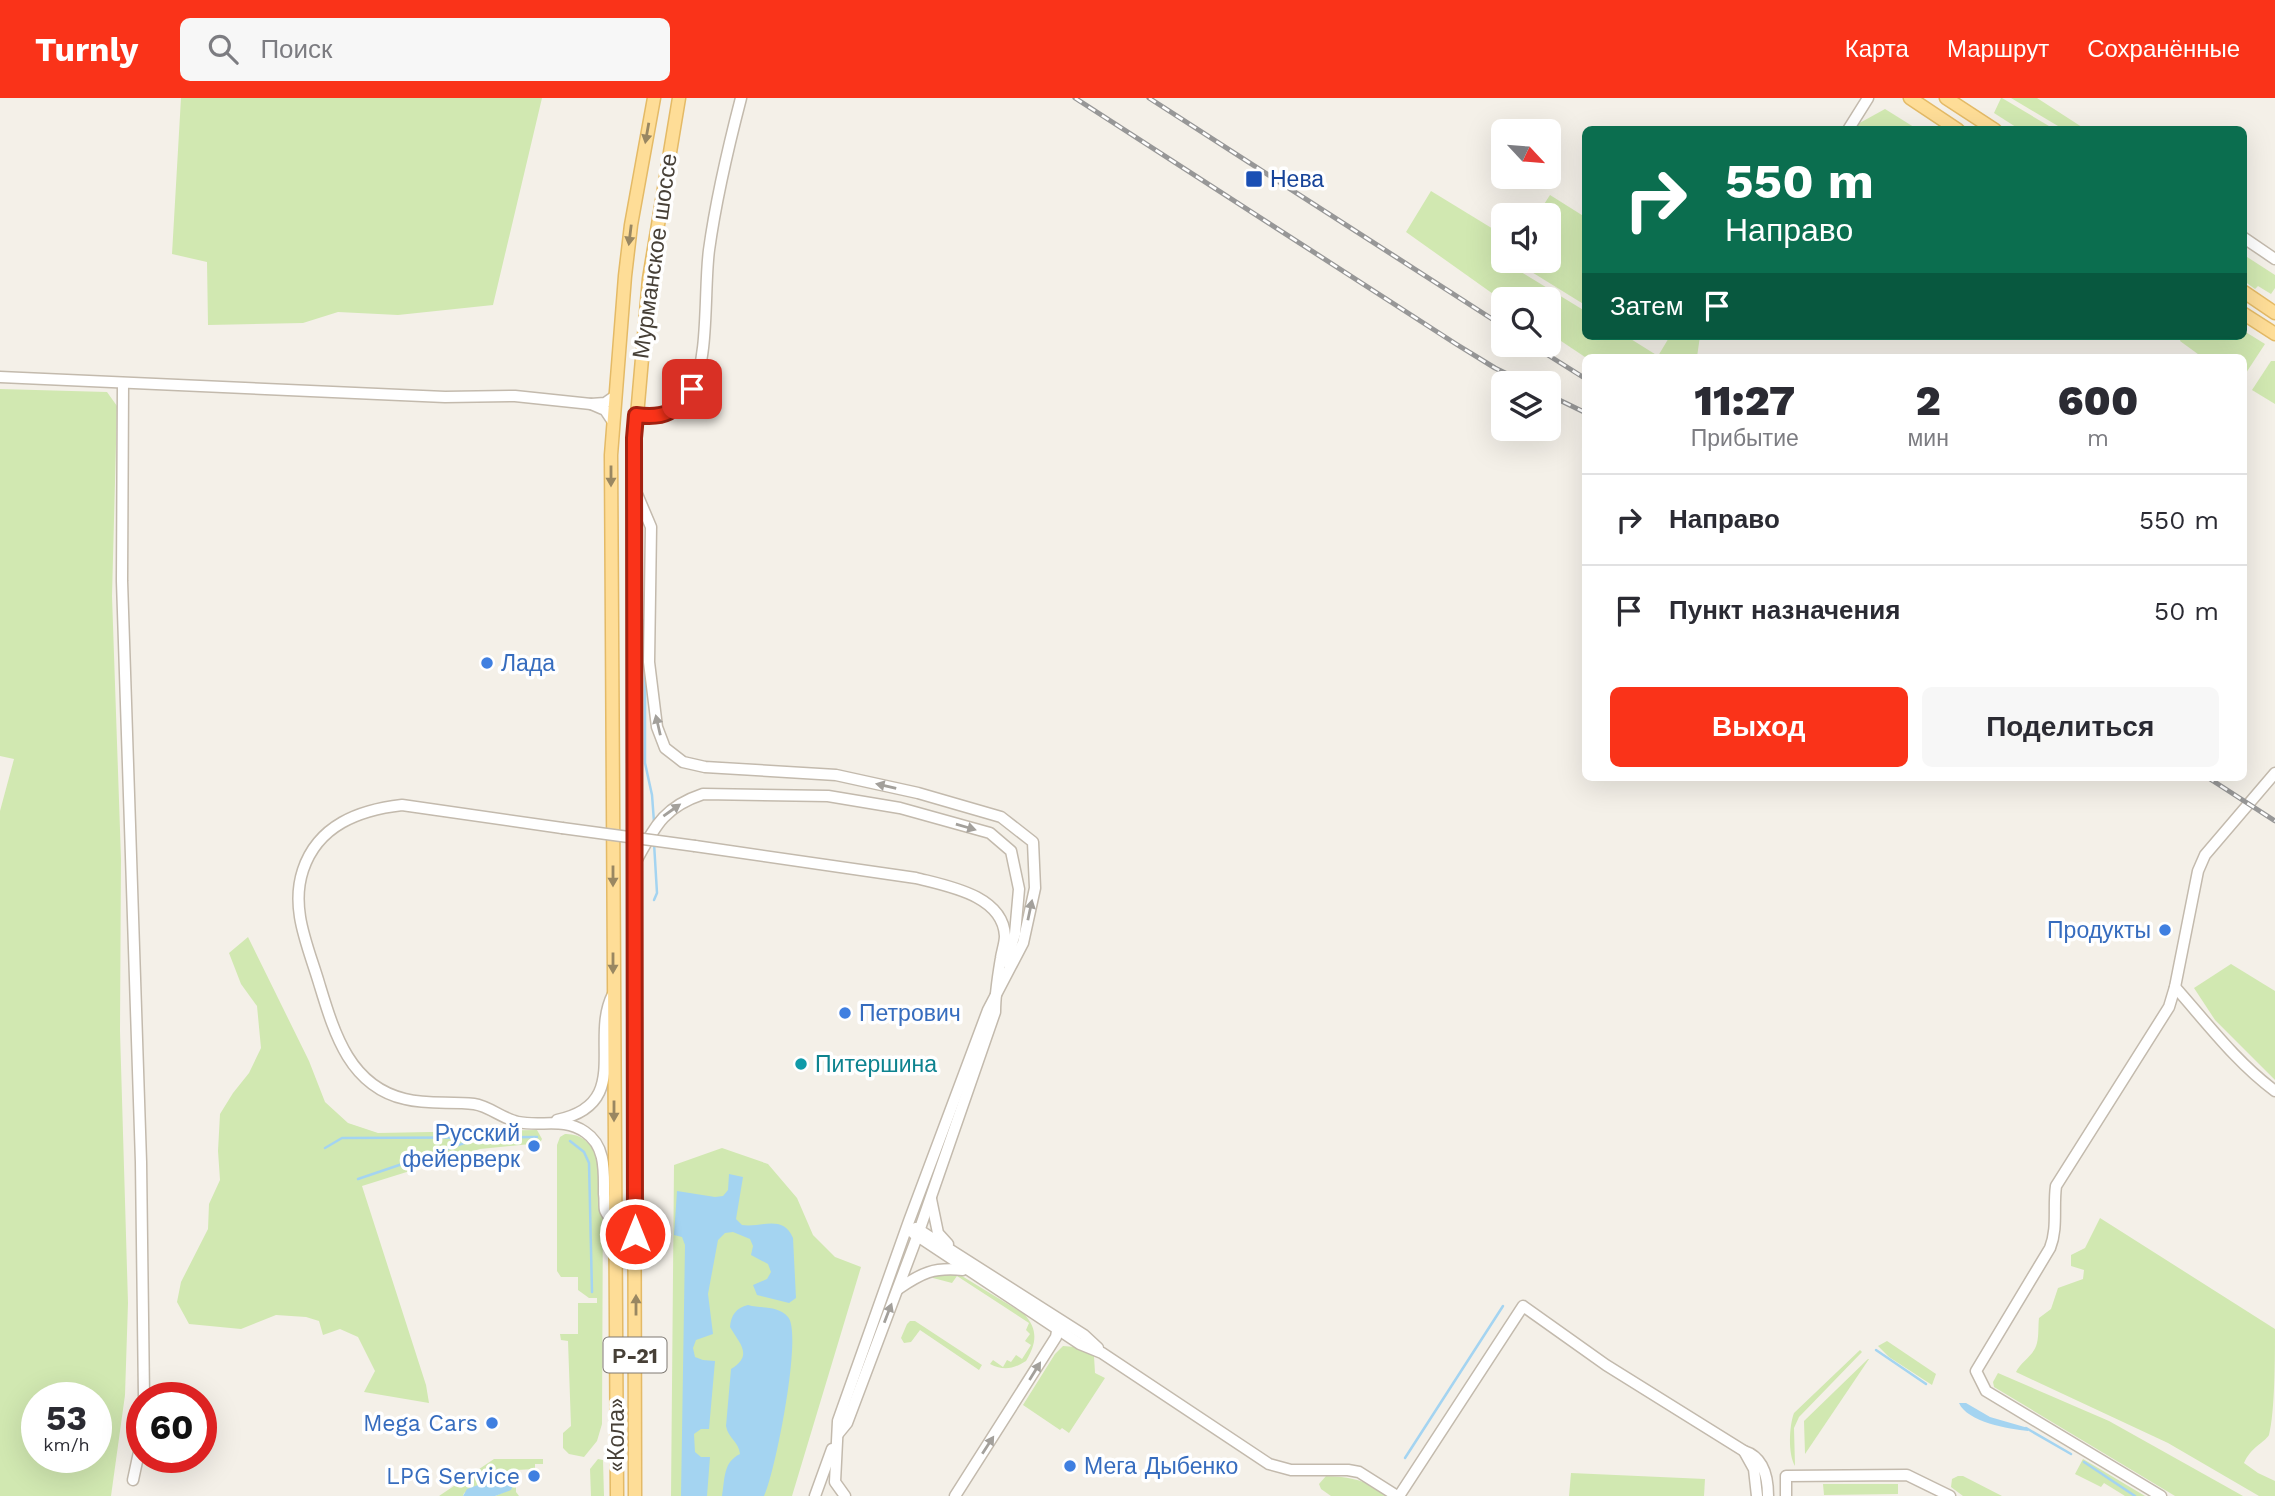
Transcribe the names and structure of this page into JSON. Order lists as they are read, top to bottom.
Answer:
{
  "streets": {
    "main road": ["Мурманское шоссе", "Р-21", "«Кола»"]
  },
  "crossings": [
    ["Мурманское шоссе", "«Кола»"]
  ],
  "places": {
    "transit": ["Нева"],
    "other": [
      "Лада",
      "Продукты",
      "Петрович",
      "Питершина",
      "Русский фейерверк",
      "Mega Cars",
      "Мега Дыбенко",
      "LPG Service"
    ]
  },
  "north": "bottom right",
  "page": {
    "header": "Turnly",
    "search": "Поиск",
    "nav": ["Карта", "Маршрут", "Сохранённые"],
    "turn": ["550 m", "Направо"],
    "then": "Затем",
    "eta": [
      "11:27",
      "Прибытие",
      "2",
      "мин",
      "600",
      "m"
    ],
    "list": [
      {
        "name": "Направо",
        "value": "550 m"
      },
      {
        "name": "Пункт назначения",
        "value": "50 m"
      }
    ],
    "buttons": ["Выход", "Поделиться"],
    "speed": "53 km/h",
    "limit": "60"
  }
}
